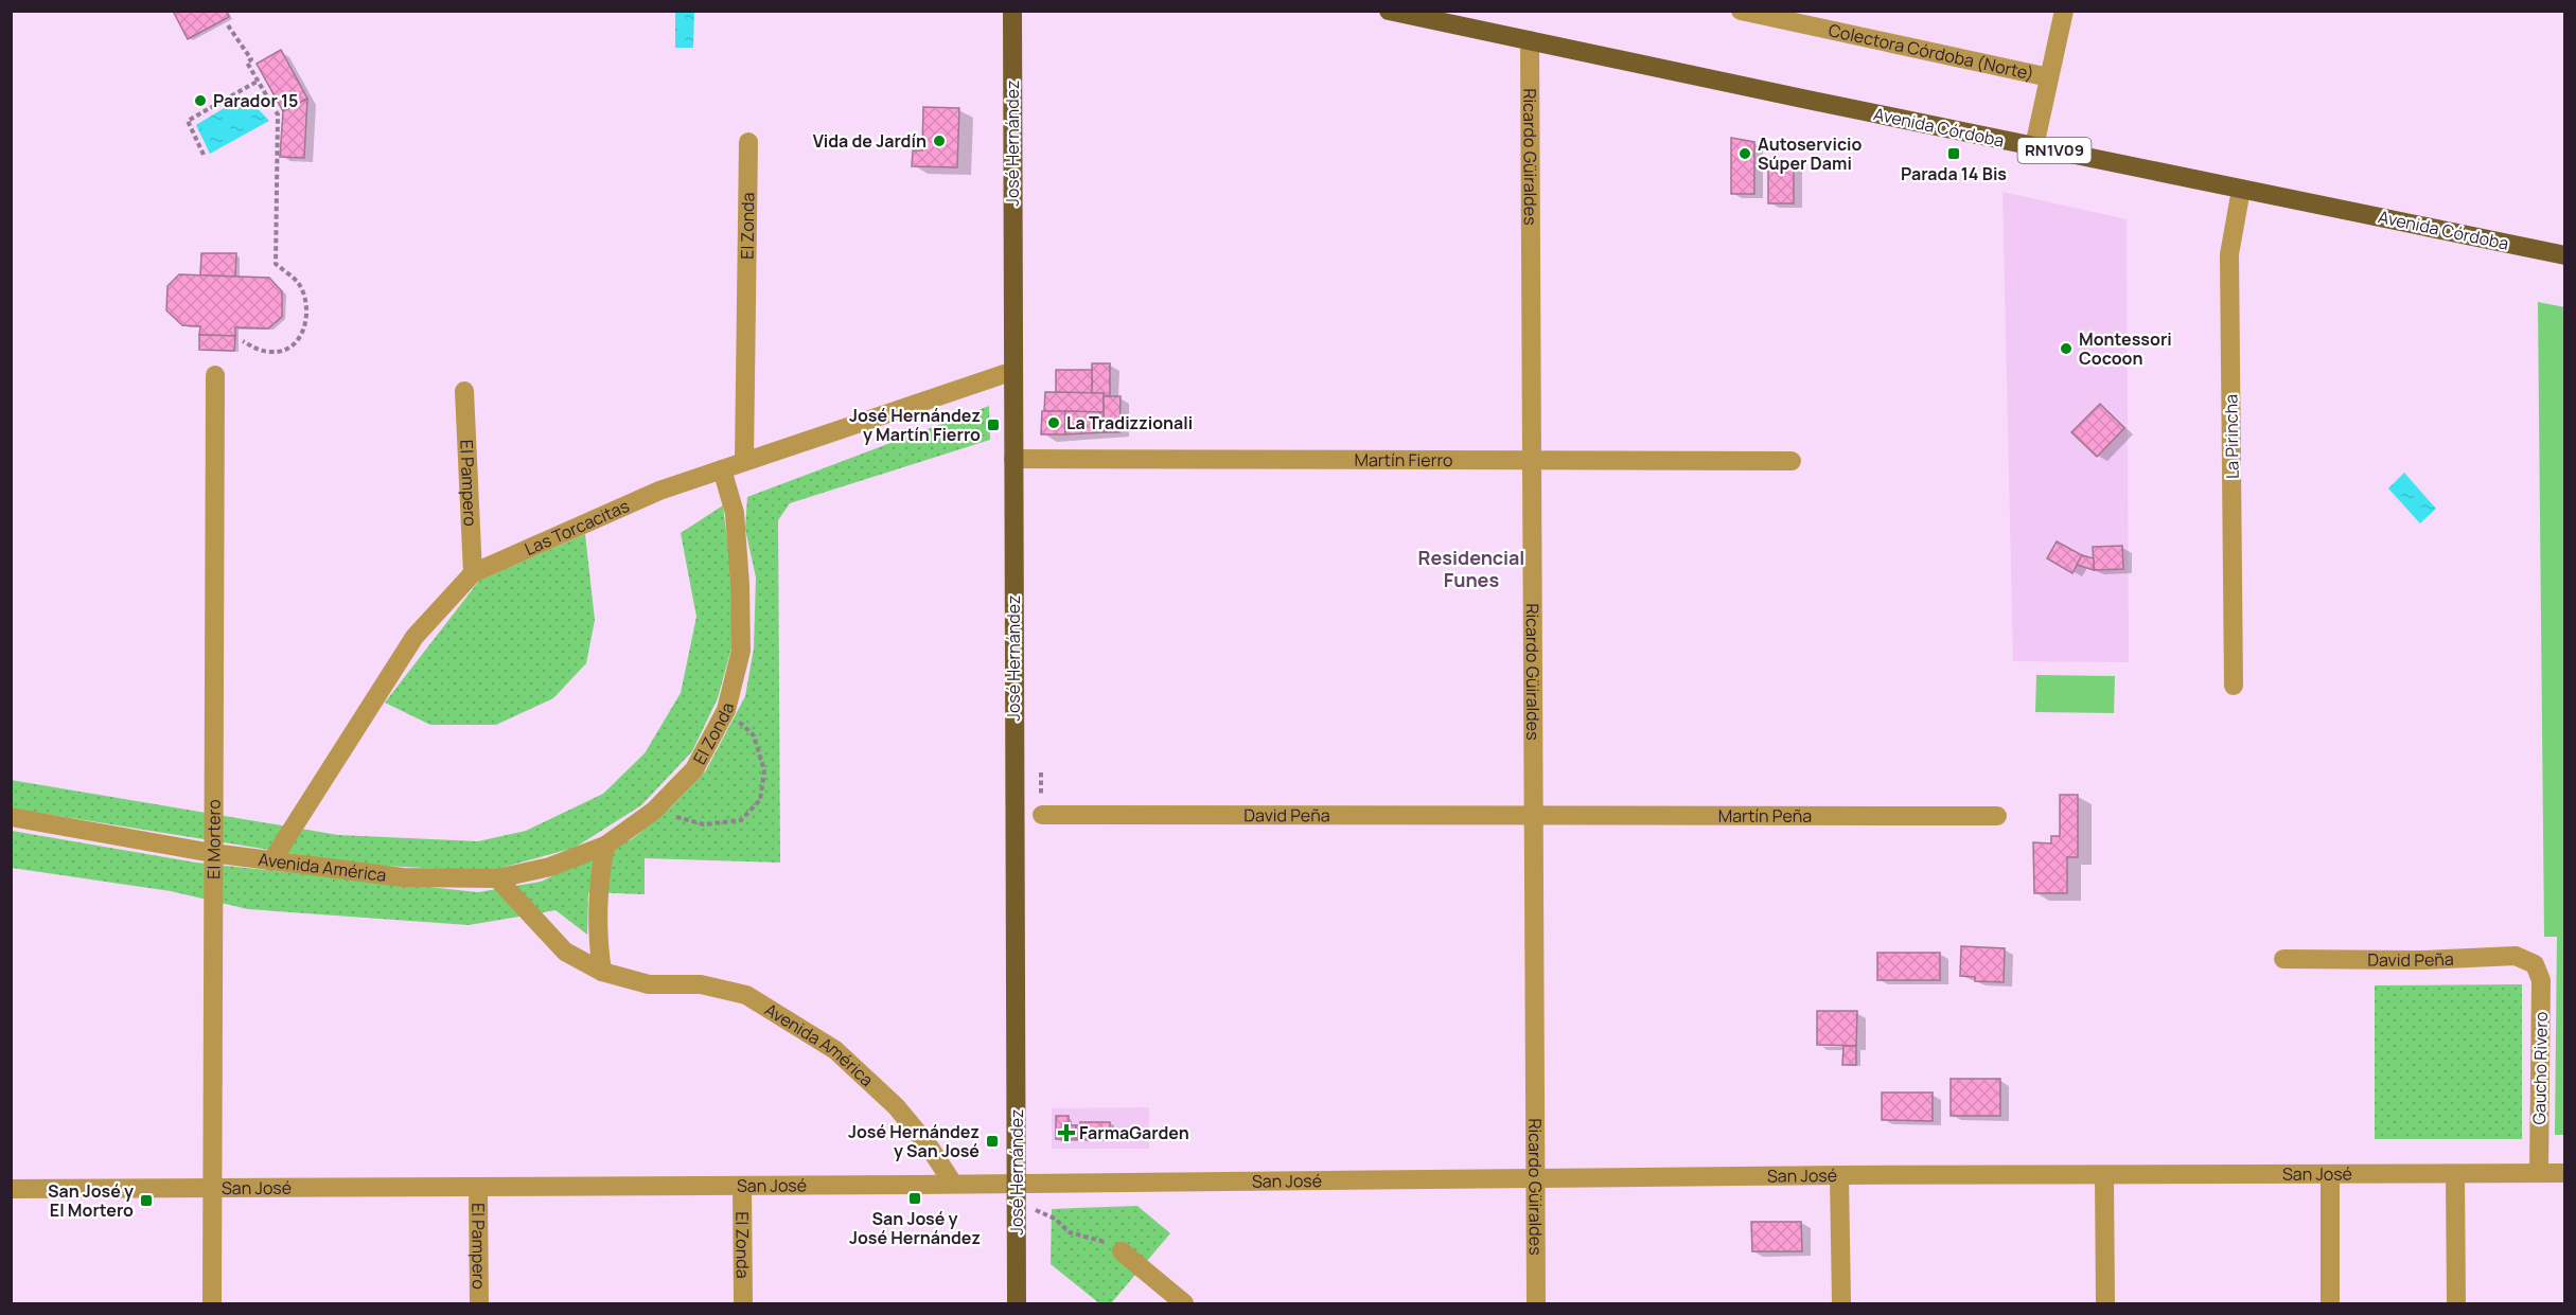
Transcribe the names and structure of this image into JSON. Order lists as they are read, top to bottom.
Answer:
{
  "streets": {
    "main road": ["Avenida Córdoba", "José Hernández", "RN1V09"],
    "street": [
      "Colectora Córdoba (Norte)",
      "Ricardo Güiraldes",
      "El Zonda",
      "La Pirincha",
      "Martín Fierro",
      "El Pampero",
      "Las Torcacitas",
      "David Peña",
      "Martín Peña",
      "El Mortero",
      "Avenida América",
      "Gaucho Rivero",
      "San José"
    ]
  },
  "crossings": [
    ["Avenida Córdoba", "Ricardo Güiraldes"],
    ["Avenida Córdoba", "La Pirincha"],
    ["José Hernández", "Martín Fierro"],
    ["José Hernández", "Las Torcacitas"],
    ["José Hernández", "San José"],
    ["Ricardo Güiraldes", "Martín Fierro"],
    ["Ricardo Güiraldes", "David Peña"],
    ["Ricardo Güiraldes", "Martín Peña"],
    ["Ricardo Güiraldes", "San José"],
    ["El Zonda", "Las Torcacitas"],
    ["El Zonda", "Avenida América"],
    ["El Zonda", "San José"],
    ["El Pampero", "Las Torcacitas"],
    ["El Pampero", "San José"],
    ["Las Torcacitas", "Avenida América"],
    ["David Peña", "Martín Peña"],
    ["David Peña", "Gaucho Rivero"],
    ["El Mortero", "Avenida América"],
    ["El Mortero", "San José"],
    ["Avenida América", "San José"],
    ["Gaucho Rivero", "San José"]
  ],
  "districts": ["Residencial Funes"],
  "places": {
    "other": [
      "Parador 15",
      "Vida de Jardín",
      "Autoservicio Súper Dami",
      "Montessori Cocoon",
      "La Tradizzionali"
    ],
    "transit": [
      "Parada 14 Bis",
      "José Hernández y Martín Fierro",
      "José Hernández y San José",
      "San José y José Hernández",
      "San José y El Mortero"
    ],
    "health": ["FarmaGarden"]
  }
}
